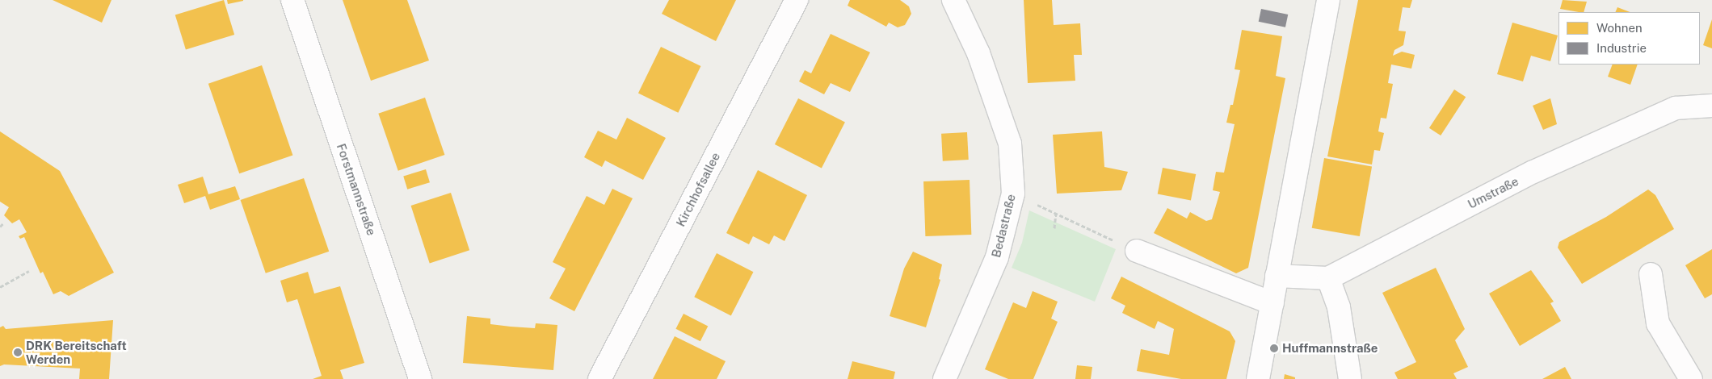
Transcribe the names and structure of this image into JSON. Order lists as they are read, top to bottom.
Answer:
{
  "streets": {
    "street": [
      "Forstmannstraße",
      "Kirchhofsallee",
      "Umstraße",
      "Bedastraße"
    ]
  },
  "places": ["Huffmannstraße", "DRK Bereitschaft Werden"],
  "legend": ["Wohnen", "Industrie"]
}
